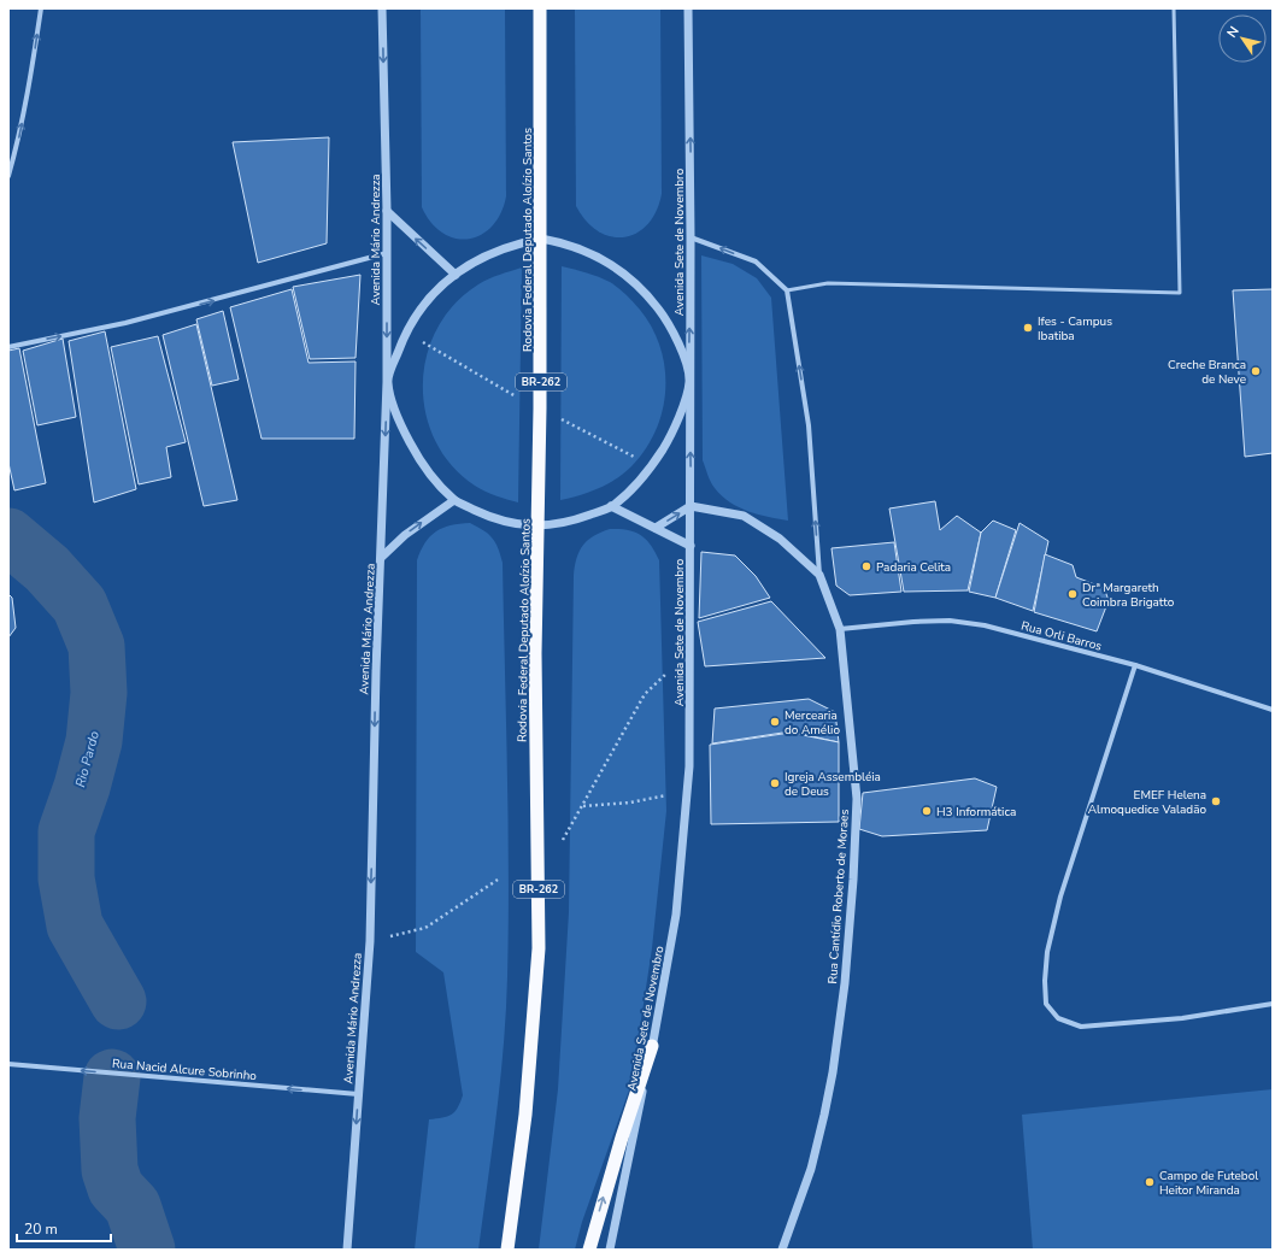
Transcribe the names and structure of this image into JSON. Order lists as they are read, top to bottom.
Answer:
{
  "streets": {
    "highway": ["Rodovia Federal Deputado Aloízio Santos", "BR-262"],
    "street": [
      "Avenida Mário Andrezza",
      "Avenida Sete de Novembro",
      "Rua Orli Barros",
      "Rua Cantídio Roberto de Moraes",
      "Rua Nacid Alcure Sobrinho"
    ]
  },
  "crossings": [
    ["Avenida Mário Andrezza", "Rua Nacid Alcure Sobrinho"],
    ["Avenida Sete de Novembro", "Rua Cantídio Roberto de Moraes"],
    ["Rua Orli Barros", "Rua Cantídio Roberto de Moraes"]
  ],
  "one_way": ["Avenida Mário Andrezza", "Avenida Sete de Novembro", "Rua Nacid Alcure Sobrinho"],
  "water": ["Rio Pardo"],
  "places": [
    "Ifes - Campus Ibatiba",
    "Creche Branca de Neve",
    "Padaria Celita",
    "Drª Margareth Coimbra Brigatto",
    "Mercearia do Amélio",
    "Igreja Assembléia de Deus",
    "EMEF Helena Almoquedice Valadão",
    "H3 Informática",
    "Campo de Futebol Heitor Miranda"
  ],
  "scale_bar": "20 m",
  "north": "top left"
}
